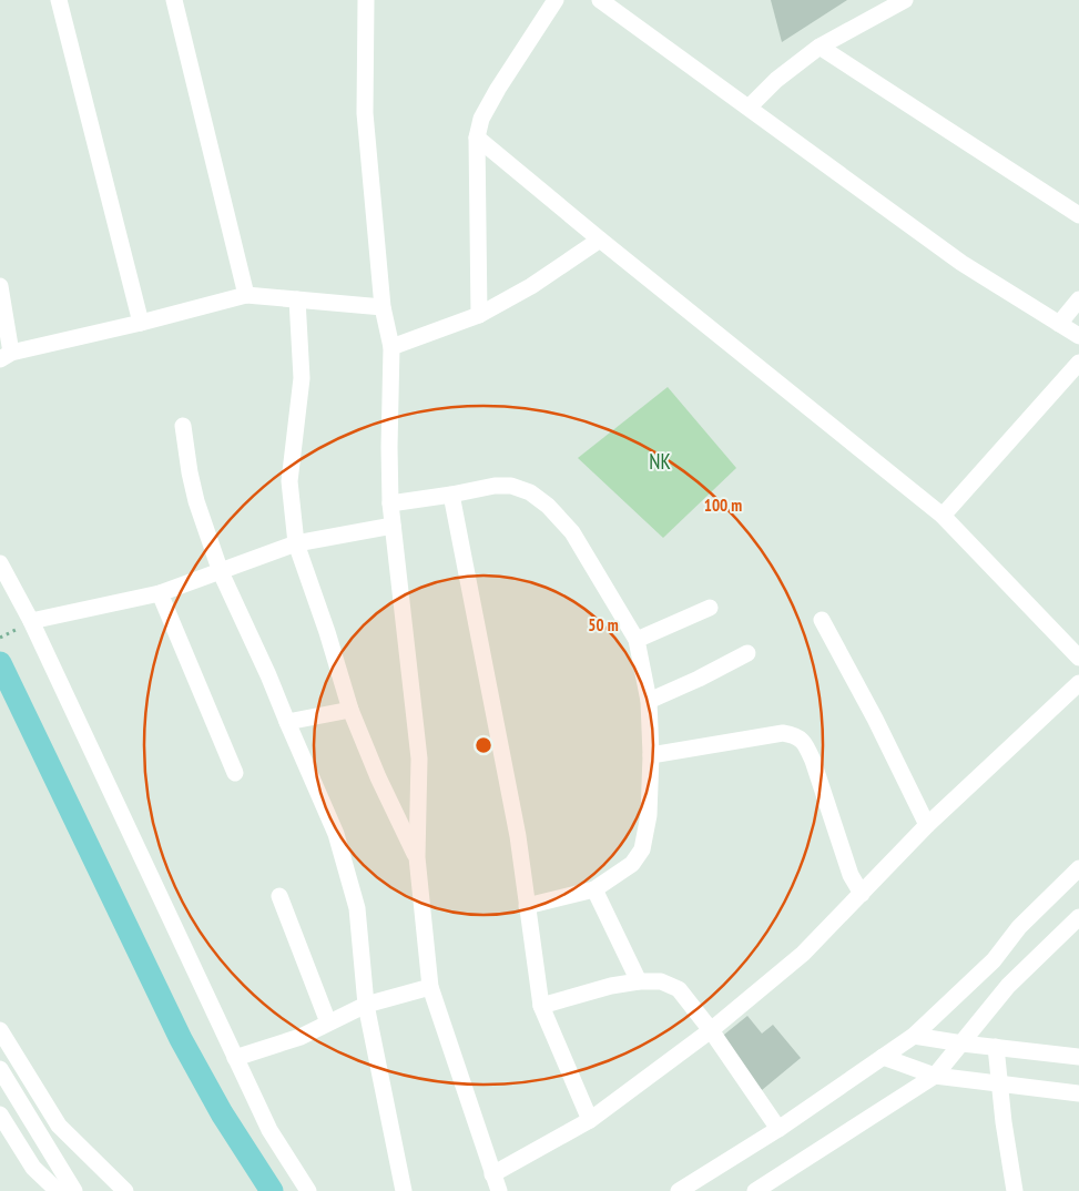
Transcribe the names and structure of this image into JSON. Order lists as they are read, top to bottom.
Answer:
{
  "parks": ["NK"],
  "rings": ["100 m", "50 m"]
}
